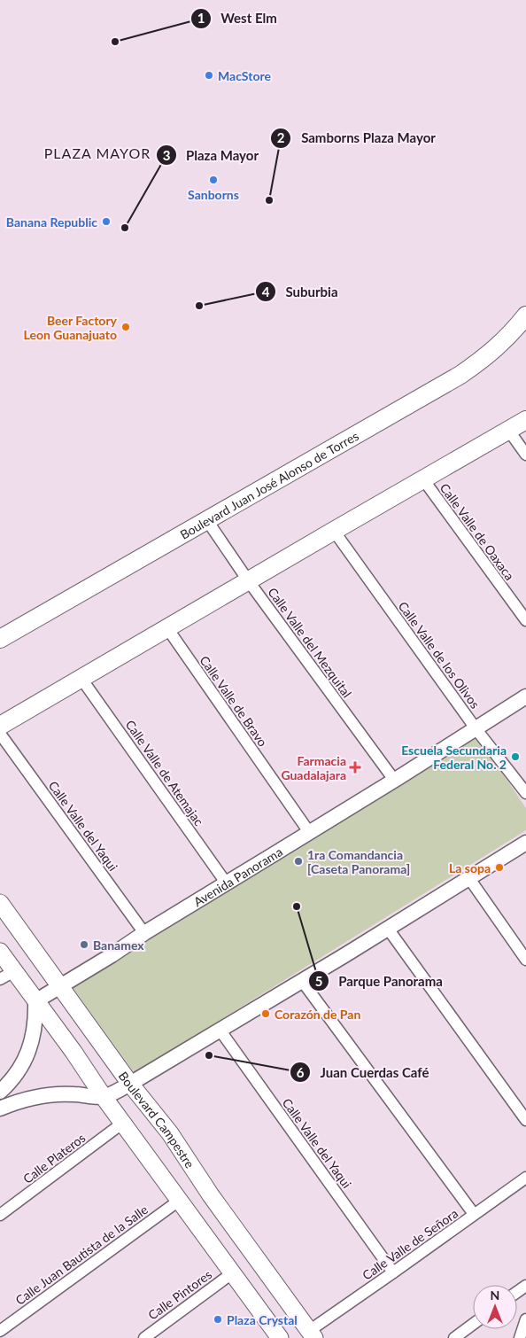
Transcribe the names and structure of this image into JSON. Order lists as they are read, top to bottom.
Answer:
{
  "streets": {
    "main road": ["Boulevard Juan José Alonso de Torres", "Boulevard Campestre"],
    "street": [
      "Calle Valle de Oaxaca",
      "Calle Valle del Mezquital",
      "Calle Valle de los Olivos",
      "Calle Valle de Bravo",
      "Calle Valle de Atemajac",
      "Calle Valle del Yaqui",
      "Avenida Panorama",
      "Calle Plateros",
      "Calle Valle de Señora",
      "Calle Juan Bautista de la Salle",
      "Calle Pintores"
    ]
  },
  "crossings": [
    ["Boulevard Juan José Alonso de Torres", "Calle Valle del Mezquital"],
    ["Calle Valle del Mezquital", "Avenida Panorama"],
    ["Calle Valle de los Olivos", "Avenida Panorama"],
    ["Calle Valle de Bravo", "Avenida Panorama"],
    ["Calle Valle de Atemajac", "Avenida Panorama"],
    ["Calle Valle del Yaqui", "Avenida Panorama"],
    ["Calle Valle del Yaqui", "Calle Valle de Señora"],
    ["Avenida Panorama", "Boulevard Campestre"],
    ["Boulevard Campestre", "Calle Valle de Señora"]
  ],
  "districts": ["PLAZA MAYOR"],
  "places": {
    "other": [
      "West Elm",
      "MacStore",
      "Sanborns",
      "Samborns Plaza Mayor",
      "Banana Republic",
      "Plaza Mayor",
      "Suburbia",
      "Beer Factory Leon Guanajuato",
      "Escuela Secundaria Federal No. 2",
      "1ra Comandancia [Caseta Panorama]",
      "La sopa",
      "Parque Panorama",
      "Banamex",
      "Corazón de Pan",
      "Juan Cuerdas Café",
      "Plaza Crystal"
    ],
    "health": ["Farmacia Guadalajara"]
  },
  "north": "top"
}
